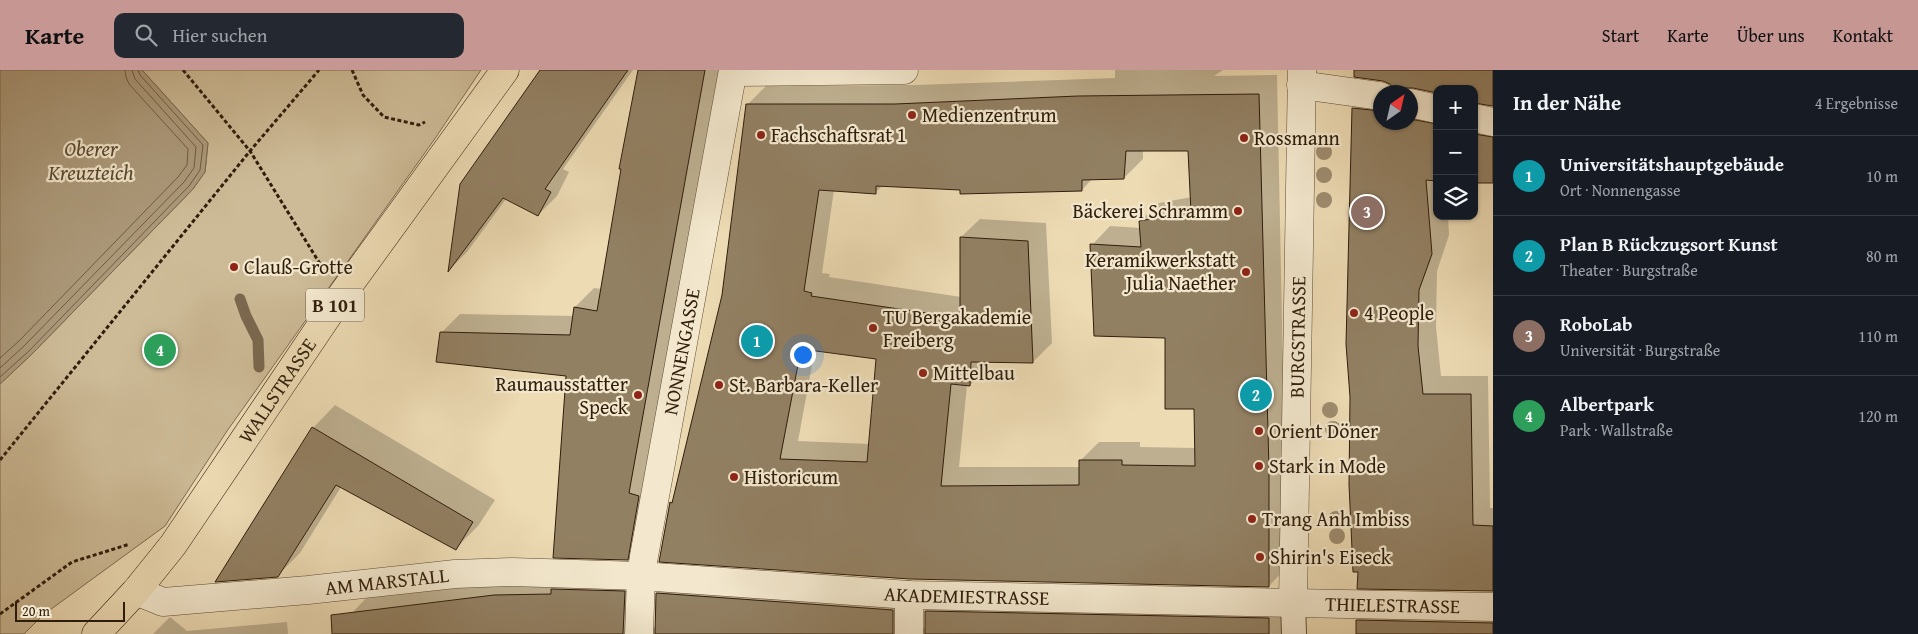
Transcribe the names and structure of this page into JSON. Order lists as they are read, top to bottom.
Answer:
{
  "streets": {
    "main road": ["B 101", "WALLSTRASSE"],
    "street": [
      "BURGSTRASSE",
      "NONNENGASSE",
      "AM MARSTALL",
      "AKADEMIESTRASSE",
      "THIELESTRASSE"
    ]
  },
  "crossings": [
    ["BURGSTRASSE", "AKADEMIESTRASSE"],
    ["BURGSTRASSE", "THIELESTRASSE"],
    ["NONNENGASSE", "AM MARSTALL"],
    ["NONNENGASSE", "AKADEMIESTRASSE"],
    ["WALLSTRASSE", "AM MARSTALL"],
    ["AM MARSTALL", "AKADEMIESTRASSE"],
    ["AKADEMIESTRASSE", "THIELESTRASSE"]
  ],
  "water": ["Oberer Kreuzteich"],
  "places": [
    "Medienzentrum",
    "Fachschaftsrat 1",
    "Rossmann",
    "Bäckerei Schramm",
    "Clauß-Grotte",
    "Keramikwerkstatt Julia Naether",
    "4 People",
    "TU Bergakademie Freiberg",
    "Mittelbau",
    "St. Barbara-Keller",
    "Raumausstatter Speck",
    "Orient Döner",
    "Stark in Mode",
    "Historicum",
    "Trang Anh Imbiss",
    "Shirin's Eiseck"
  ],
  "scale_bar": "20 m",
  "north": "top right",
  "page": {
    "header": "Karte",
    "search": "Hier suchen",
    "nav": [
      "Start",
      "Karte",
      "Über uns",
      "Kontakt"
    ],
    "heading": ["In der Nähe", "4 Ergebnisse"],
    "map_buttons": ["+", "−"],
    "list": [
      {
        "mark": "1",
        "name": "Universitätshauptgebäude",
        "note": "Ort · Nonnengasse",
        "value": "10 m"
      },
      {
        "mark": "2",
        "name": "Plan B Rückzugsort Kunst",
        "note": "Theater · Burgstraße",
        "value": "80 m"
      },
      {
        "mark": "3",
        "name": "RoboLab",
        "note": "Universität · Burgstraße",
        "value": "110 m"
      },
      {
        "mark": "4",
        "name": "Albertpark",
        "note": "Park · Wallstraße",
        "value": "120 m"
      }
    ],
    "pins": [
      "3",
      "1",
      "4",
      "2"
    ],
    "scale": "20 m"
  }
}
